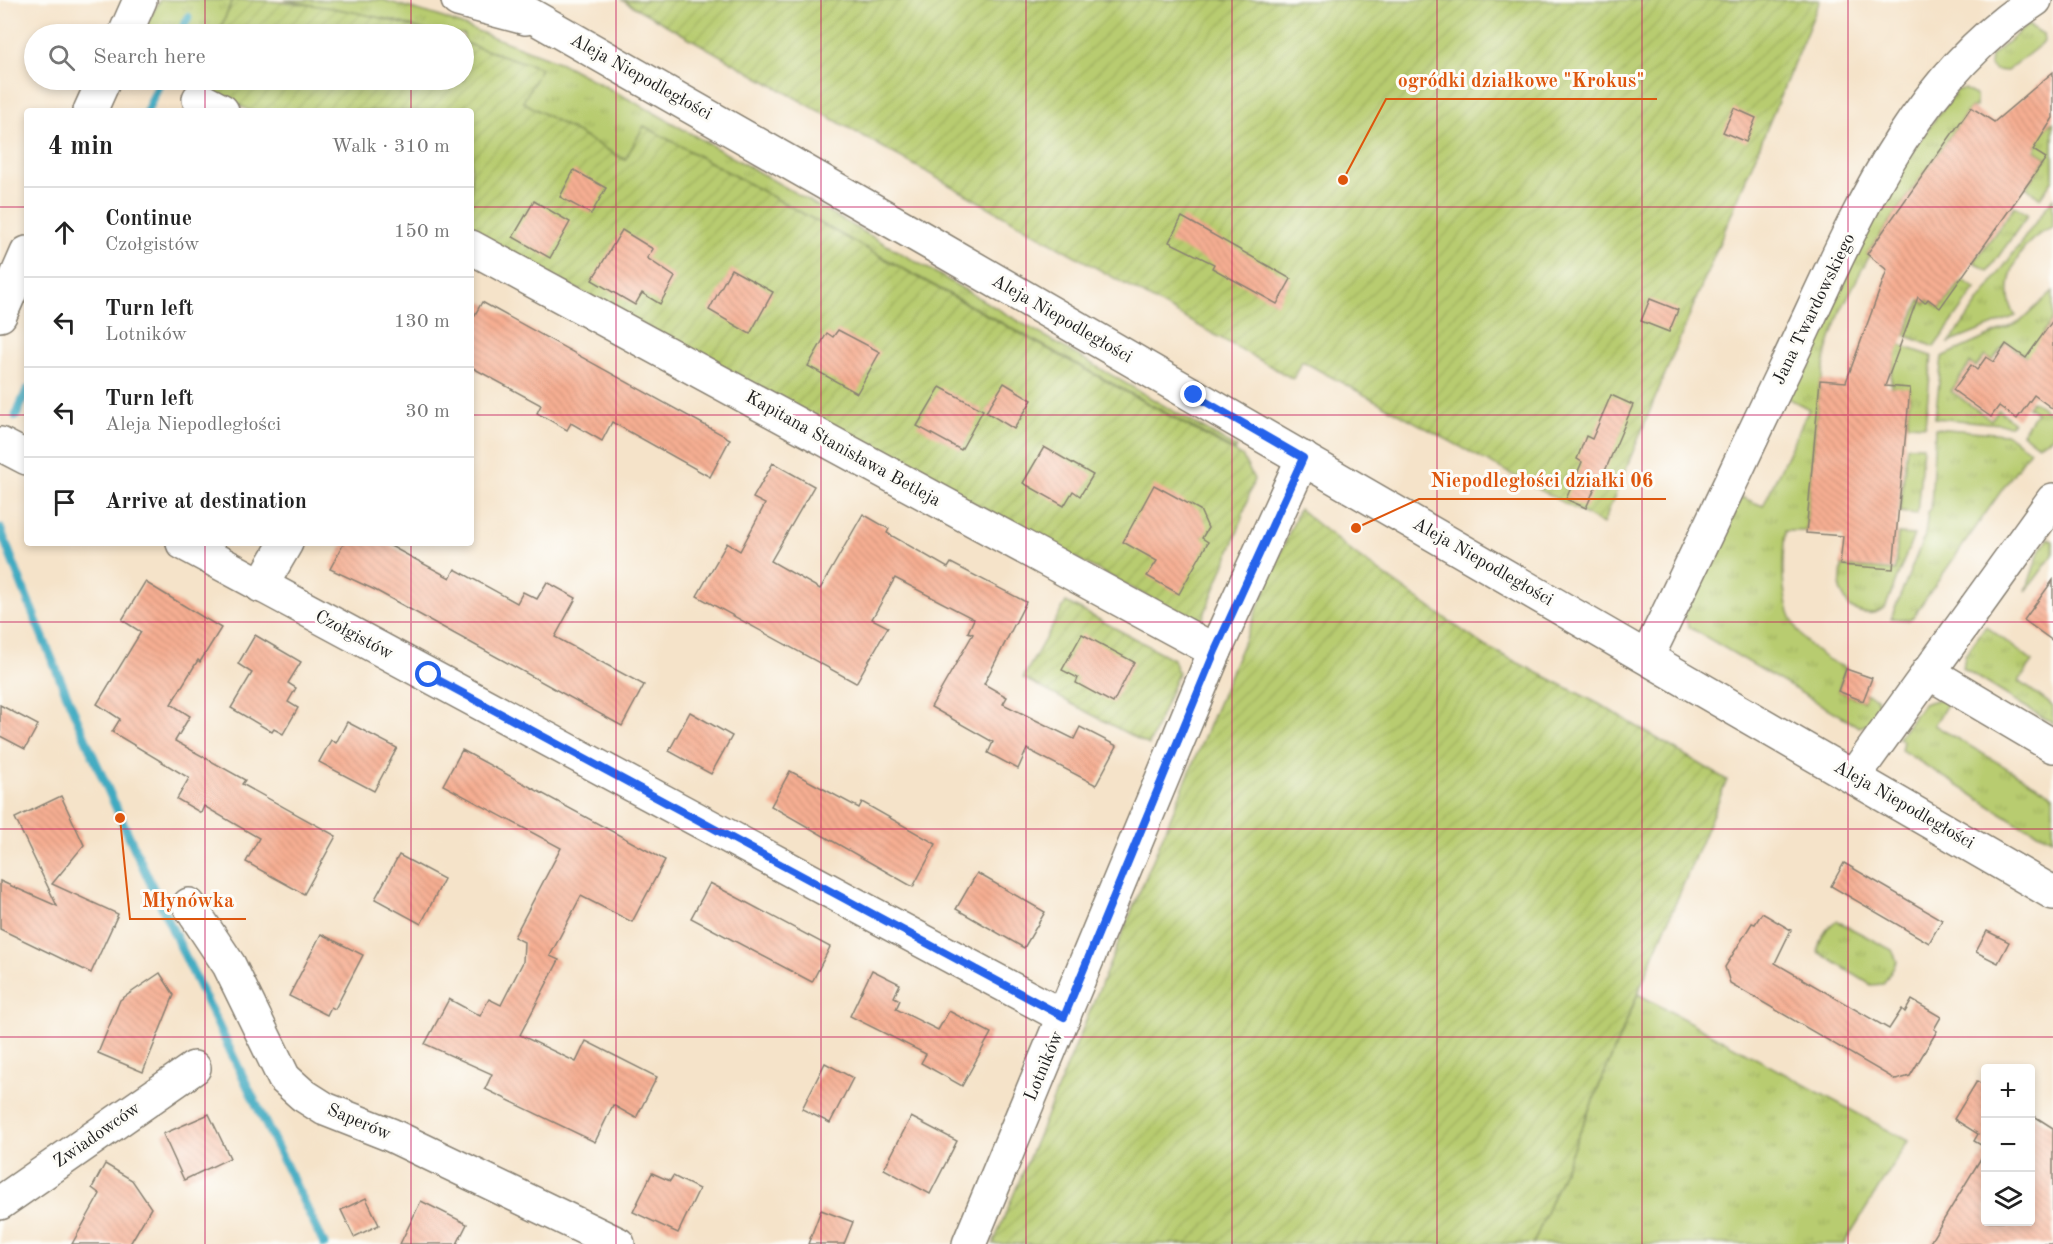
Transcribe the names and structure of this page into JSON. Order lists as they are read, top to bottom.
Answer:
{
  "streets": {
    "street": [
      "Aleja Niepodległości",
      "Jana Twardowskiego",
      "Kapitana Stanisława Betleja",
      "Czołgistów",
      "Lotników",
      "Saperów",
      "Zwiadowców"
    ]
  },
  "crossings": [
    ["Aleja Niepodległości", "Jana Twardowskiego"],
    ["Aleja Niepodległości", "Lotników"],
    ["Kapitana Stanisława Betleja", "Lotników"],
    ["Czołgistów", "Lotników"]
  ],
  "places": ["ogródki działkowe \"Krokus\"", "Niepodległości działki 06", "Młynówka"],
  "page": {
    "search": "Search here",
    "heading": ["4 min", "Walk · 310 m"],
    "list": [
      ["Continue", "Czołgistów", "150 m"],
      ["Turn left", "Lotników", "130 m"],
      ["Turn left", "Aleja Niepodległości", "30 m"],
      "Arrive at destination"
    ],
    "map_buttons": ["+", "−"]
  }
}
